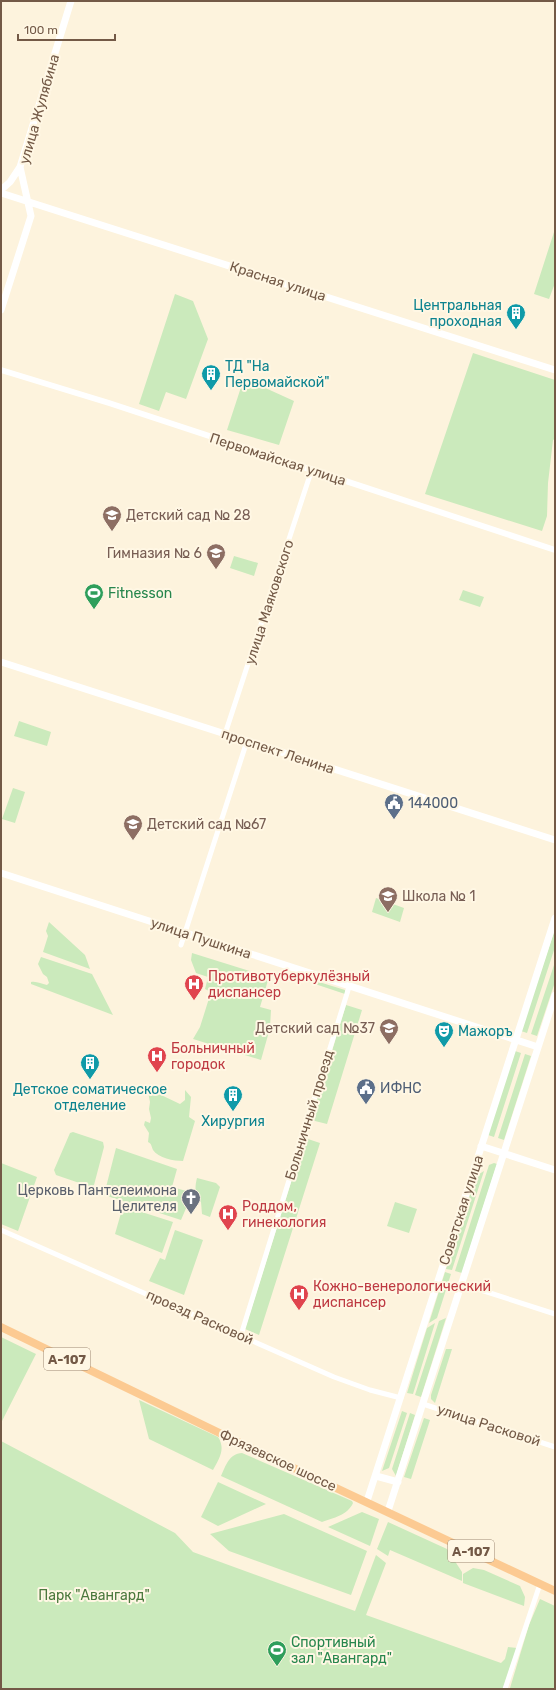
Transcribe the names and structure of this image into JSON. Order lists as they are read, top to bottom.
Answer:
{
  "streets": {
    "highway": ["А-107", "Фрязевское шоссе"],
    "main road": [
      "улица Жулябина",
      "Красная улица",
      "проспект Ленина",
      "улица Пушкина",
      "Советская улица"
    ],
    "street": [
      "Первомайская улица",
      "улица Маяковского",
      "Больничный проезд",
      "проезд Расковой",
      "улица Расковой"
    ]
  },
  "crossings": [
    ["улица Жулябина", "Красная улица"],
    ["Первомайская улица", "улица Маяковского"],
    ["улица Маяковского", "проспект Ленина"],
    ["улица Пушкина", "Больничный проезд"],
    ["улица Пушкина", "Советская улица"],
    ["Больничный проезд", "проезд Расковой"],
    ["Советская улица", "проезд Расковой"],
    ["Советская улица", "улица Расковой"],
    ["Советская улица", "Фрязевское шоссе"]
  ],
  "parks": ["Парк \"Авангард\""],
  "places": {
    "building": [
      "Центральная проходная",
      "ТД \"На Первомайской\"",
      "Детское соматическое отделение",
      "Хирургия"
    ],
    "school or university": [
      "Детский сад № 28",
      "Гимназия № 6",
      "Детский сад №67",
      "Школа № 1",
      "Детский сад №37"
    ],
    "sports": ["Fitnesson", "Спортивный зал \"Авангард\""],
    "public building": ["144000", "ИФНС"],
    "hospital": [
      "Противотуберкулёзный диспансер",
      "Больничный городок",
      "Роддом, гинекология",
      "Кожно-венерологический диспансер"
    ],
    "theatre": ["Мажоръ"],
    "church": ["Церковь Пантелеимона Целителя"]
  },
  "scale_bar": "100 m"
}
